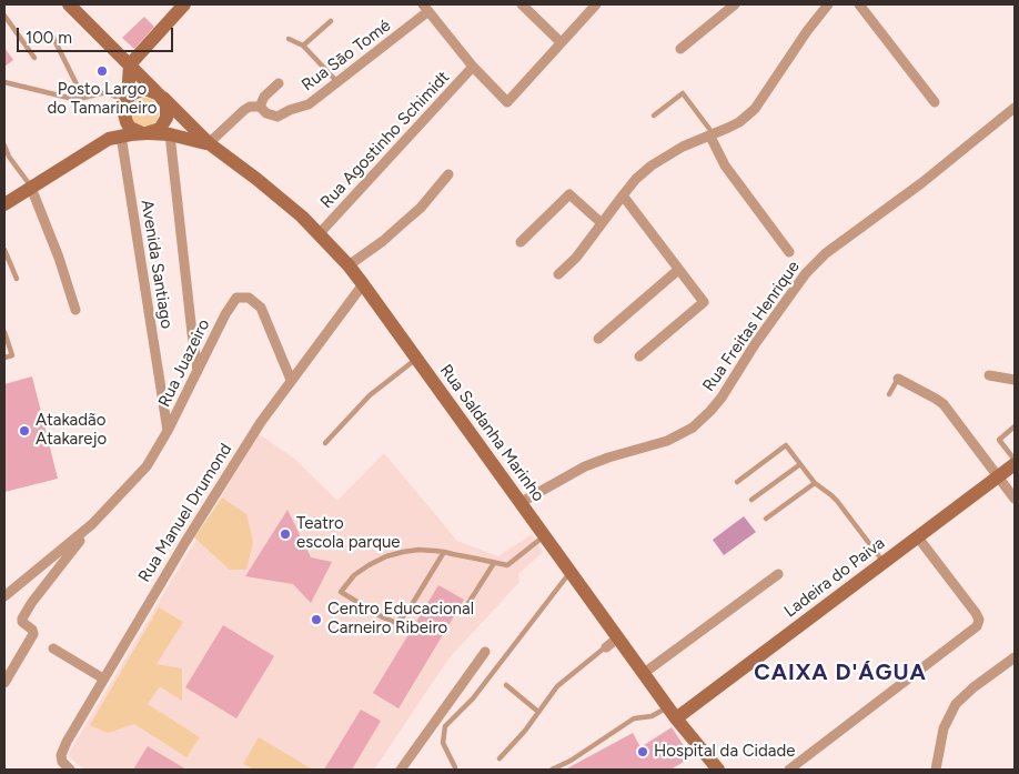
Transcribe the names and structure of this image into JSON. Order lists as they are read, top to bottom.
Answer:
{
  "streets": {
    "main road": ["Rua Saldanha Marinho", "Ladeira do Paiva"],
    "street": [
      "Rua Sāo Tomé",
      "Rua Agostinho Schimidt",
      "Avenida Santiago",
      "Rua Freitas Henrique",
      "Rua Juazeiro",
      "Rua Manuel Drumond"
    ]
  },
  "crossings": [
    ["Rua Agostinho Schimidt", "Rua Saldanha Marinho"],
    ["Avenida Santiago", "Rua Juazeiro"],
    ["Avenida Santiago", "Rua Saldanha Marinho"],
    ["Rua Freitas Henrique", "Rua Saldanha Marinho"],
    ["Rua Juazeiro", "Rua Manuel Drumond"],
    ["Rua Saldanha Marinho", "Rua Manuel Drumond"],
    ["Rua Saldanha Marinho", "Ladeira do Paiva"]
  ],
  "districts": ["CAIXA D'ÁGUA"],
  "places": [
    "Posto Largo do Tamarineiro",
    "Atakadão Atakarejo",
    "Teatro escola parque",
    "Centro Educacional Carneiro Ribeiro",
    "Hospital da Cidade"
  ],
  "scale_bar": "100 m"
}
